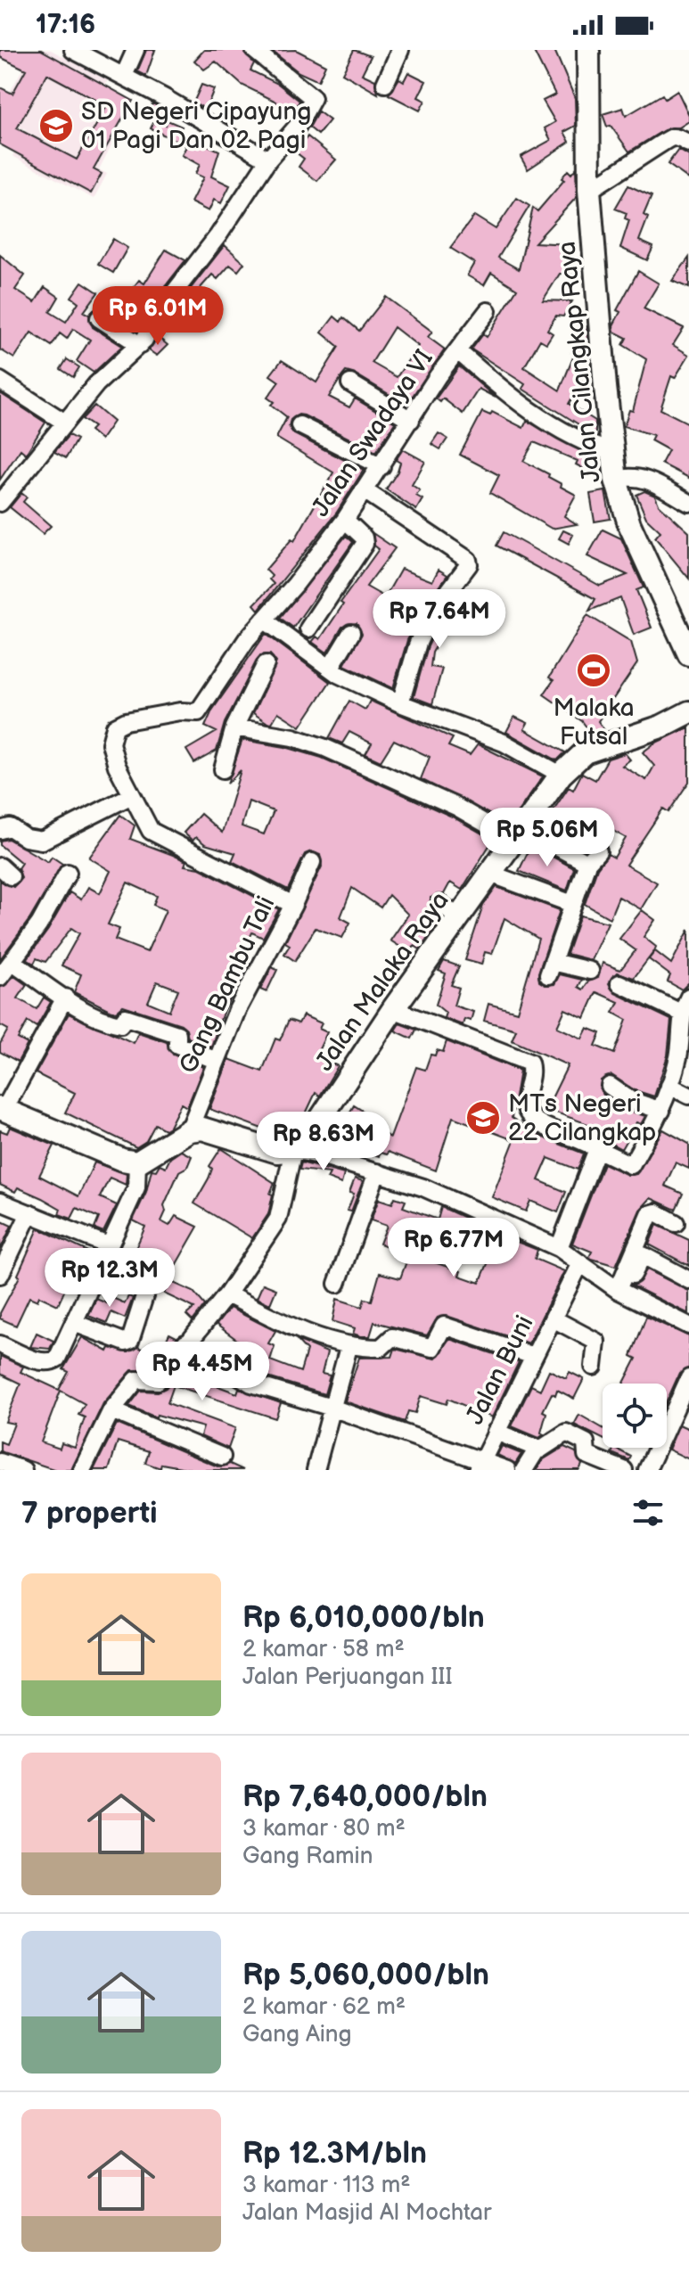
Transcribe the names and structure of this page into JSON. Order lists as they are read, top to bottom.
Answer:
{
  "streets": {
    "street": [
      "Jalan Cilangkap Raya",
      "Jalan Swadaya VI",
      "Jalan Malaka Raya",
      "Gang Bambu Tali",
      "Jalan Buni"
    ]
  },
  "crossings": [
    ["Jalan Cilangkap Raya", "Jalan Swadaya VI"]
  ],
  "places": {
    "school or university": ["SD Negeri Cipayung 01 Pagi Dan 02 Pagi", "MTs Negeri 22 Cilangkap"],
    "sports": ["Malaka Futsal"]
  },
  "page": {
    "status": "17:16",
    "price": [
      "Rp 6.01M",
      "Rp 7.64M",
      "Rp 5.06M",
      "Rp 8.63M",
      "Rp 6.77M",
      "Rp 12.3M",
      "Rp 4.45M"
    ],
    "heading": "7 properti",
    "list": [
      {
        "name": "Rp 6,010,000/bln",
        "note": "2 kamar · 58 m² · Jalan Perjuangan III"
      },
      {
        "name": "Rp 7,640,000/bln",
        "note": "3 kamar · 80 m² · Gang Ramin"
      },
      {
        "name": "Rp 5,060,000/bln",
        "note": "2 kamar · 62 m² · Gang Aing"
      },
      {
        "name": "Rp 12.3M/bln",
        "note": "3 kamar · 113 m² · Jalan Masjid Al Mochtar"
      }
    ]
  }
}
